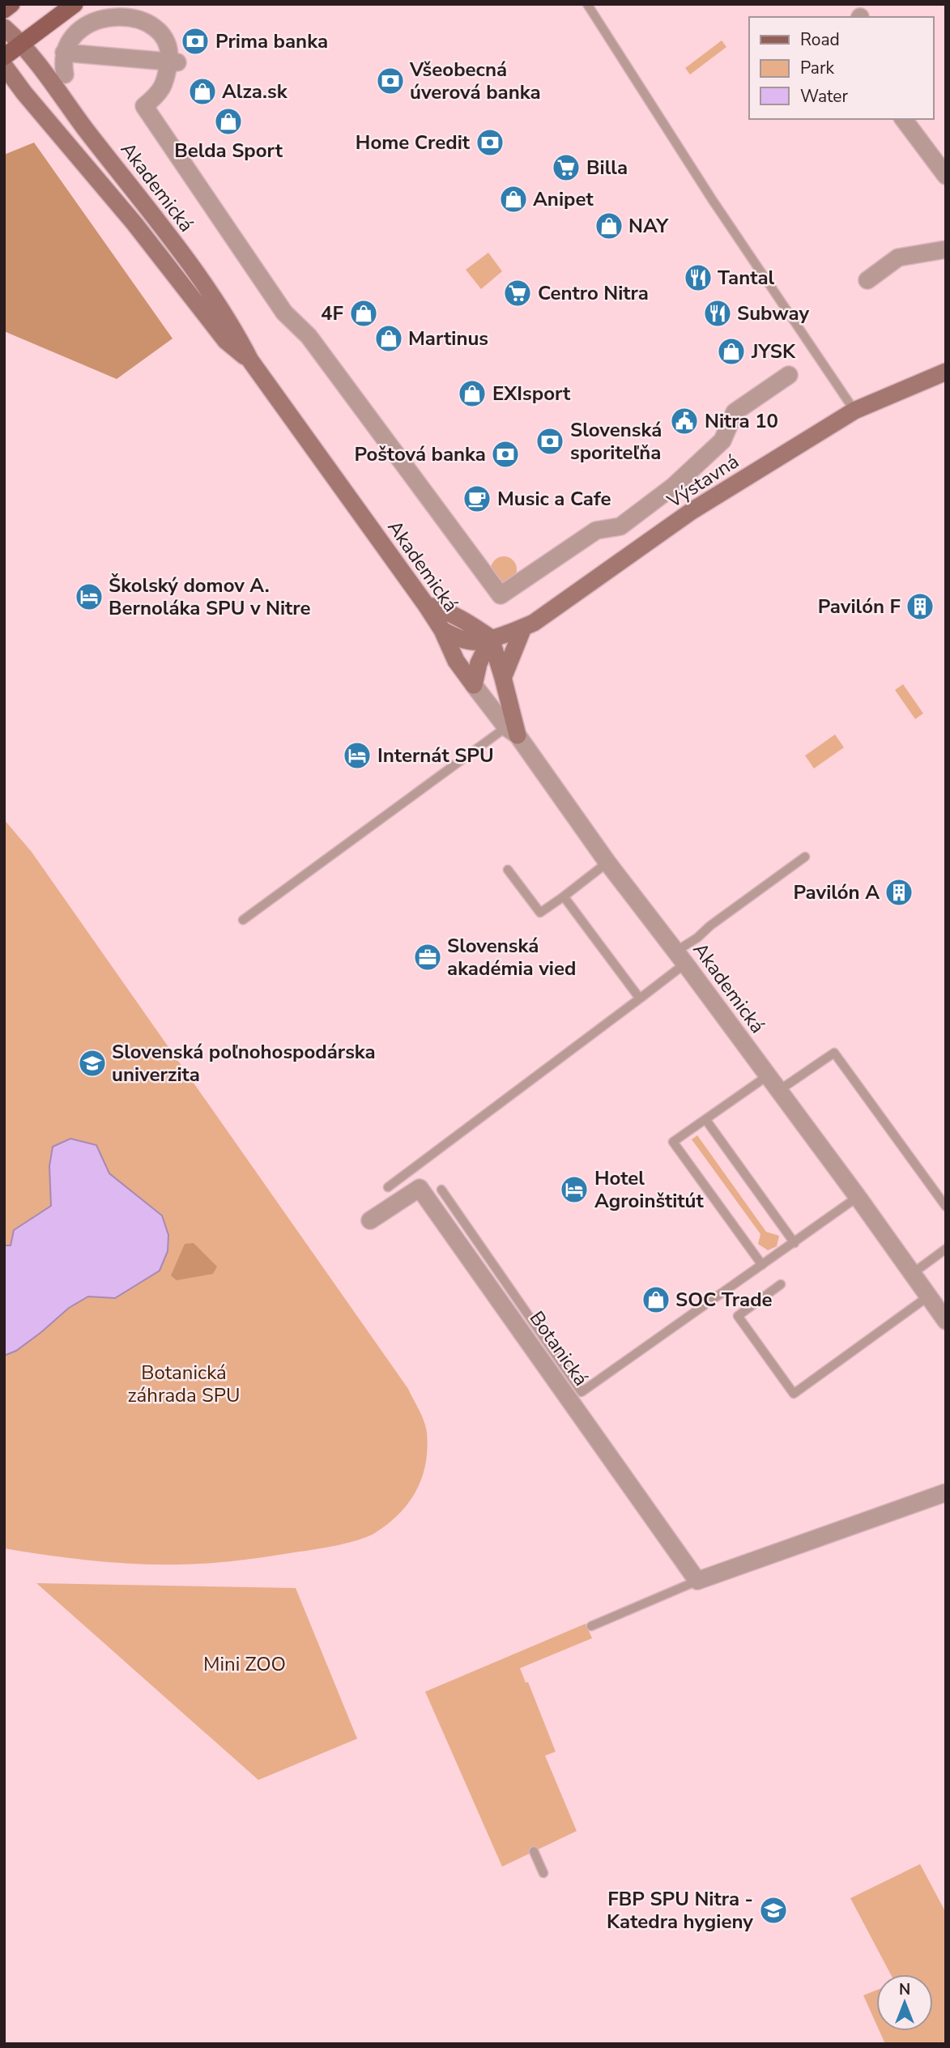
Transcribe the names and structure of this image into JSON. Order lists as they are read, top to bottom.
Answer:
{
  "streets": {
    "street": ["Akademická", "Výstavná", "Botanická"]
  },
  "crossings": [
    ["Akademická", "Výstavná"]
  ],
  "parks": ["Botanická záhrada SPU", "Mini ZOO"],
  "places": {
    "bank": [
      "Prima banka",
      "Všeobecná úverová banka",
      "Home Credit",
      "Slovenská sporiteľňa",
      "Poštová banka"
    ],
    "shop": [
      "Alza.sk",
      "Belda Sport",
      "Anipet",
      "NAY",
      "4F",
      "Martinus",
      "JYSK",
      "EXIsport",
      "SOC Trade"
    ],
    "supermarket": ["Billa", "Centro Nitra"],
    "restaurant": ["Tantal", "Subway"],
    "public building": ["Nitra 10"],
    "cafe": ["Music a Cafe"],
    "hotel": ["Školský domov A. Bernoláka SPU v Nitre", "Internát SPU", "Hotel Agroinštitút"],
    "building": ["Pavilón F", "Pavilón A"],
    "office": ["Slovenská akadémia vied"],
    "school or university": ["Slovenská poľnohospodárska univerzita", "FBP SPU Nitra - Katedra hygieny"]
  },
  "legend": ["Road", "Park", "Water"],
  "north": "top"
}
